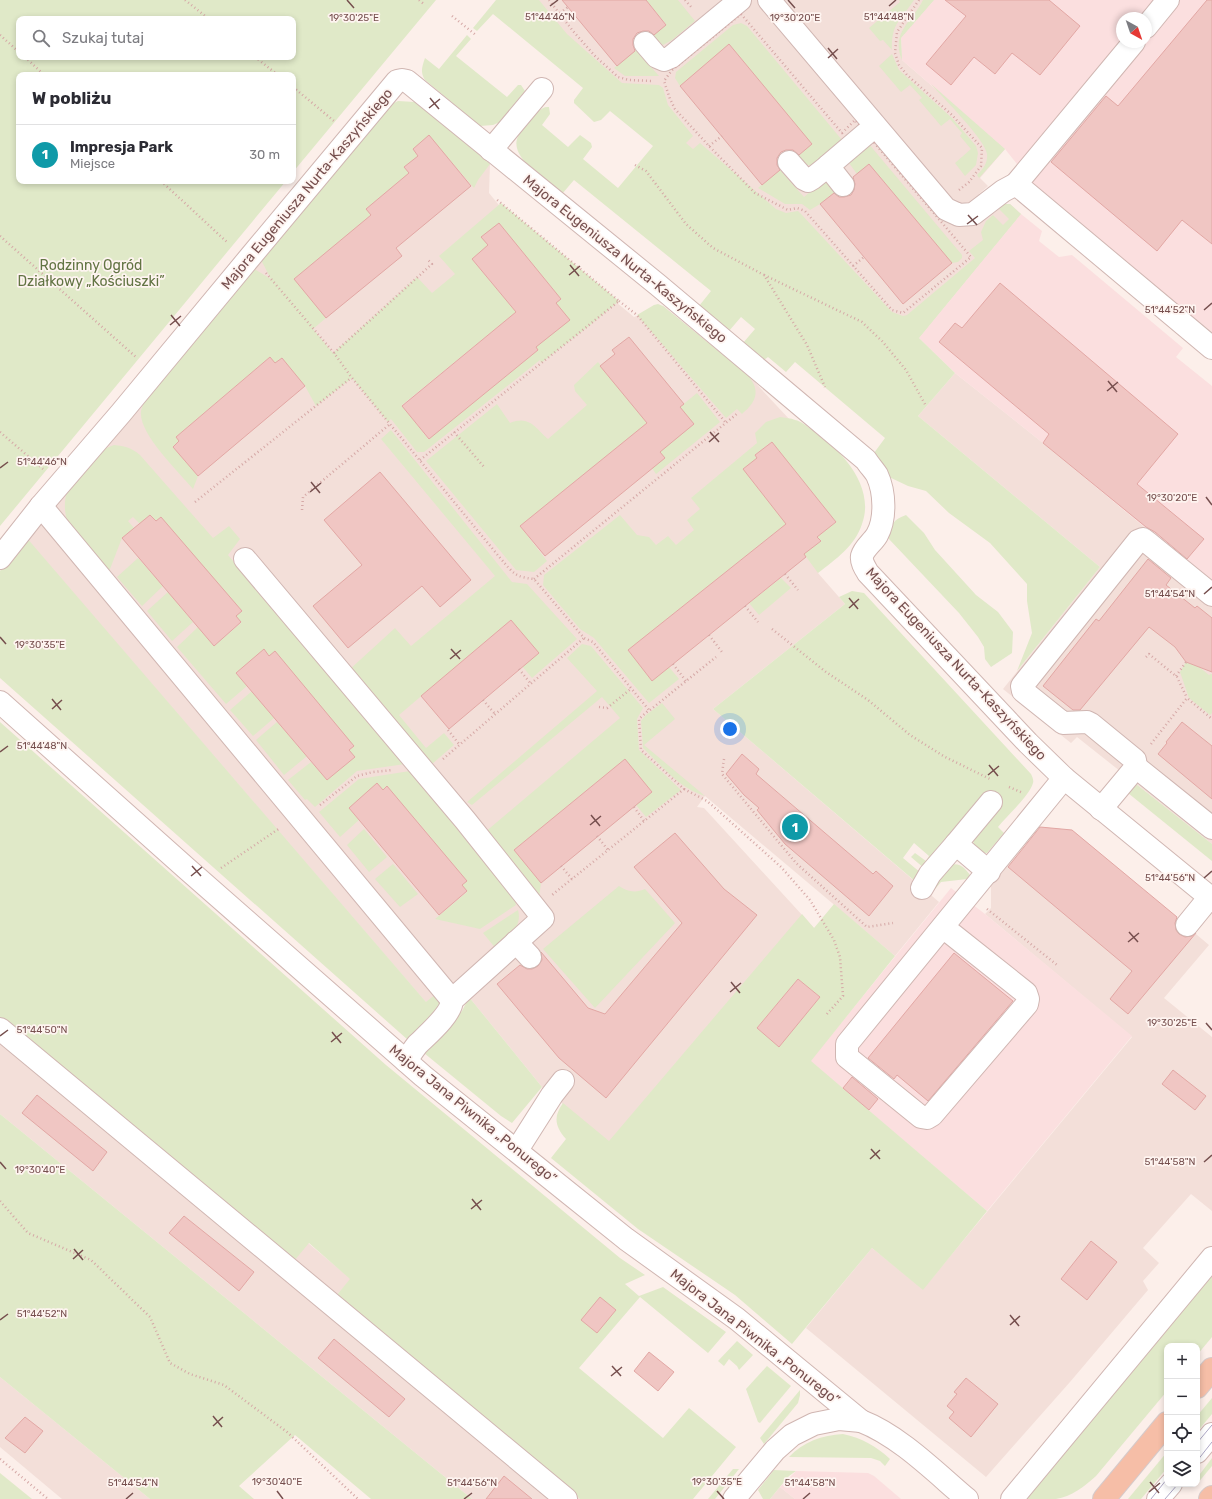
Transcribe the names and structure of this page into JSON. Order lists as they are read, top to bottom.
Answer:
{
  "streets": {
    "street": ["Majora Eugeniusza Nurta-Kaszyńskiego", "Majora Jana Piwnika „Ponurego”"]
  },
  "parks": ["Rodzinny Ogród Działkowy „Kościuszki”"],
  "north": "bottom right",
  "page": {
    "search": "Szukaj tutaj",
    "heading": "W pobliżu",
    "list": [
      {
        "mark": "1",
        "name": "Impresja Park",
        "note": "Miejsce",
        "value": "30 m"
      }
    ],
    "pins": "1",
    "map_buttons": ["+", "−"]
  },
  "coordinates": [
    "51°44'48\"N",
    "51°44'46\"N",
    "19°30'25\"E",
    "19°30'20\"E",
    "51°44'52\"N",
    "51°44'54\"N",
    "19°30'35\"E",
    "51°44'56\"N",
    "51°44'50\"N",
    "51°44'58\"N",
    "19°30'40\"E"
  ]
}
